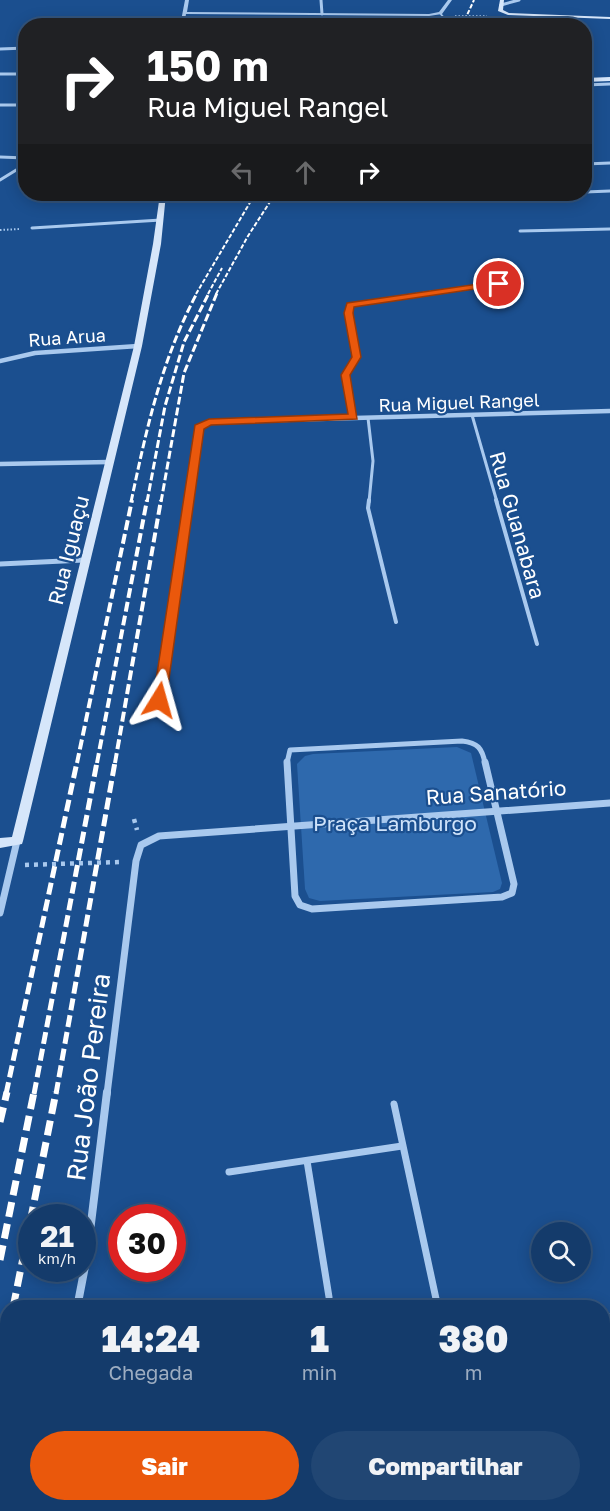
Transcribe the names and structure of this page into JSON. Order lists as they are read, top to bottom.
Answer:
{
  "streets": {
    "main road": ["Rua Iguaçu"],
    "street": [
      "Rua Arua",
      "Rua Miguel Rangel",
      "Rua Sanatório",
      "Rua João Pereira"
    ],
    "lane": ["Rua Guanabara"]
  },
  "crossings": [
    ["Rua Arua", "Rua Iguaçu"],
    ["Rua Miguel Rangel", "Rua Guanabara"],
    ["Rua Sanatório", "Rua João Pereira"]
  ],
  "parks": ["Praça Lamburgo"],
  "page": {
    "turn": ["150 m", "Rua Miguel Rangel"],
    "speed": "21 km/h",
    "limit": "30",
    "eta": [
      "14:24",
      "Chegada",
      "1",
      "min",
      "380",
      "m"
    ],
    "buttons": ["Sair", "Compartilhar"]
  }
}
